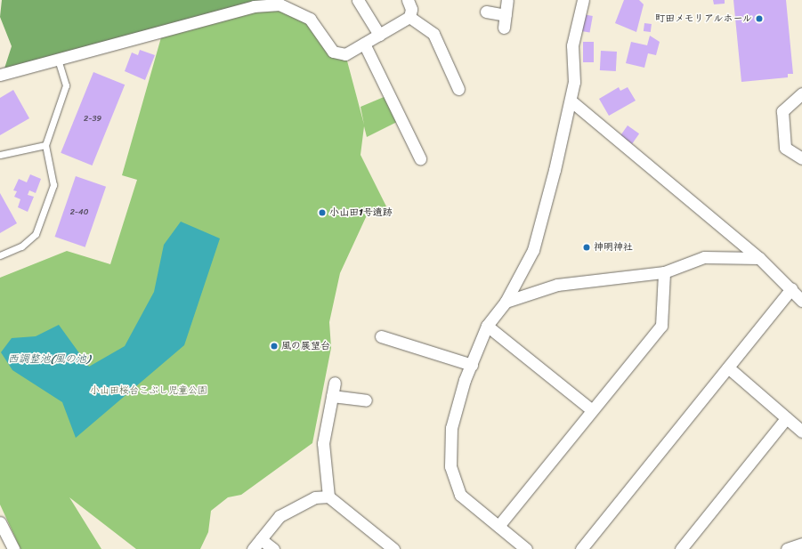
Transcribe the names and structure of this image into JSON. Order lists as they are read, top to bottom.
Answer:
{
  "water": ["西調整池(風の池)"],
  "parks": ["小山田桜台こぶし児童公園"],
  "places": [
    "町田メモリアルホール",
    "小山田1号遺跡",
    "神明神社",
    "風の展望台"
  ],
  "house_numbers": ["2-39", "2-40"]
}
